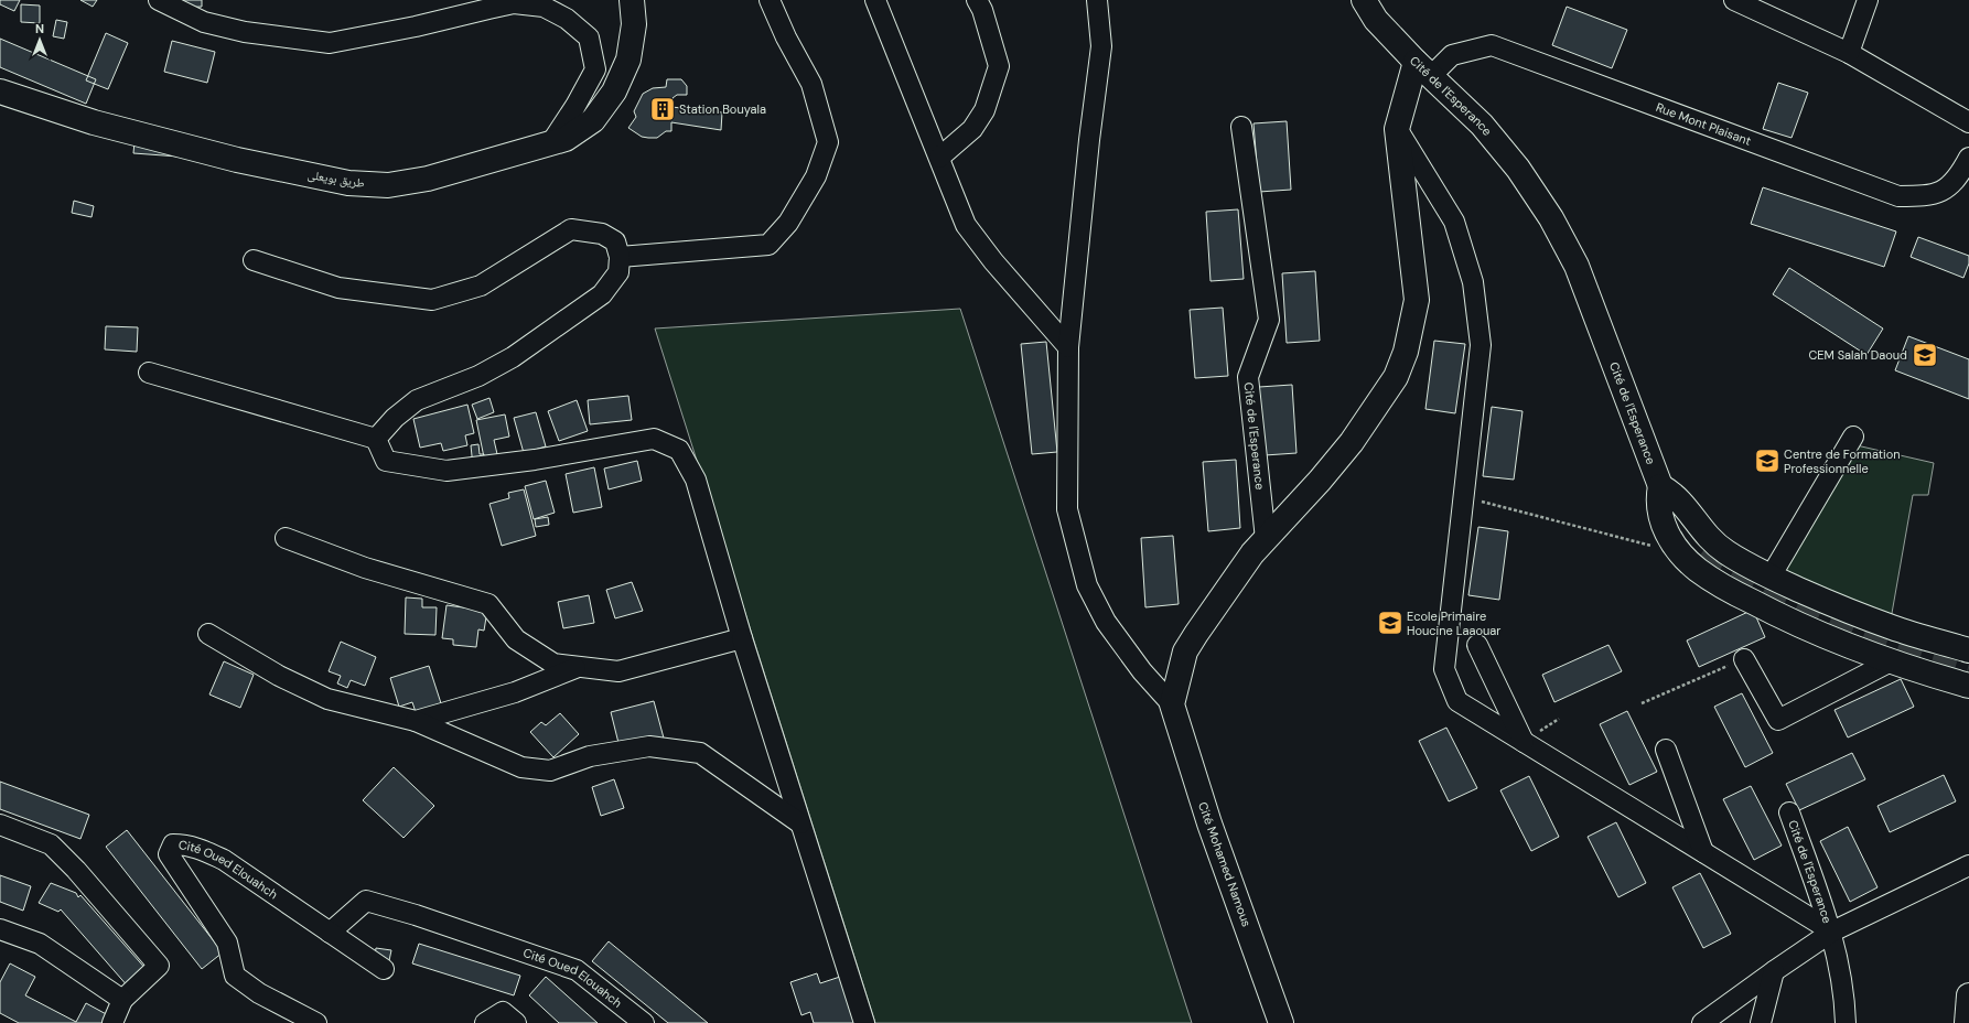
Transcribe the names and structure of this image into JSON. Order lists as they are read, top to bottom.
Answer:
{
  "streets": {
    "main road": ["Cité de l'Esperance", "طريق بويعلى", "Cité Mohamed Namous"],
    "street": ["Rue Mont Plaisant", "Cité Oued Elouahch"]
  },
  "crossings": [
    ["Cité de l'Esperance", "Rue Mont Plaisant"],
    ["Cité de l'Esperance", "Cité Mohamed Namous"]
  ],
  "places": {
    "building": ["Station Bouyala"],
    "school or university": ["CEM Salah Daoud", "Centre de Formation Professionnelle", "Ecole Primaire Houcine Laaouar"]
  },
  "north": "top"
}
